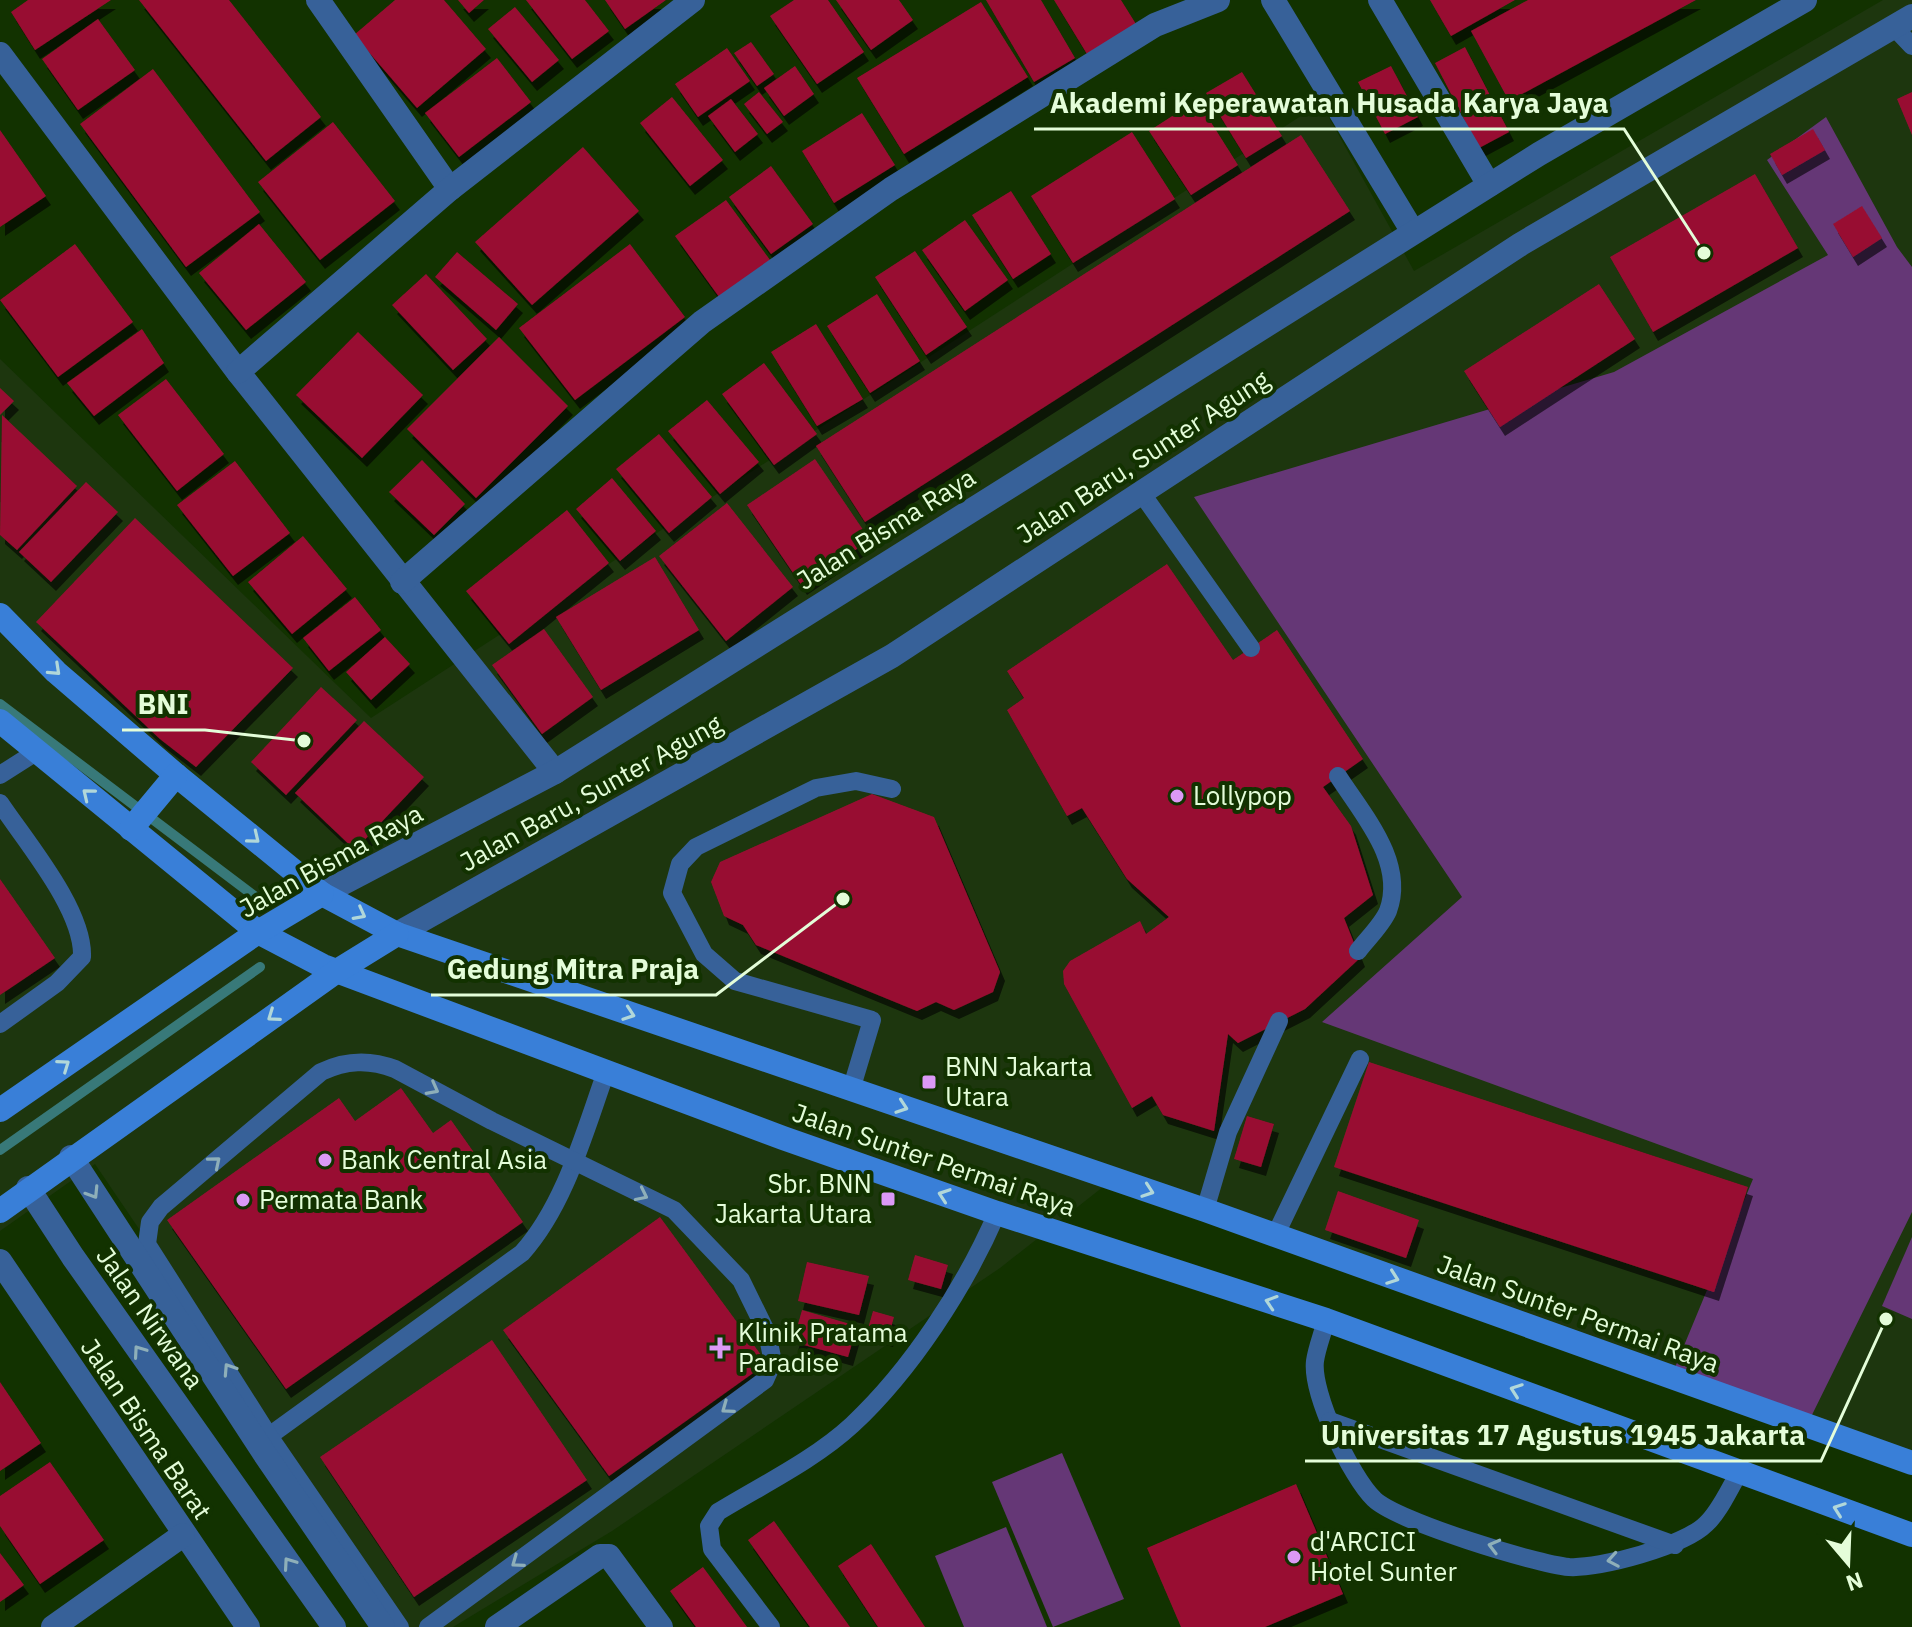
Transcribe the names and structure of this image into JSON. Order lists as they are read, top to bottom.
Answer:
{
  "streets": {
    "street": [
      "Jalan Baru, Sunter Agung",
      "Jalan Bisma Raya",
      "Jalan Sunter Permai Raya",
      "Jalan Nirwana",
      "Jalan Bisma Barat"
    ]
  },
  "crossings": [
    ["Jalan Baru, Sunter Agung", "Jalan Sunter Permai Raya"],
    ["Jalan Bisma Raya", "Jalan Sunter Permai Raya"]
  ],
  "places": {
    "other": [
      "Akademi Keperawatan Husada Karya Jaya",
      "BNI",
      "Lollypop",
      "Gedung Mitra Praja",
      "Bank Central Asia",
      "Permata Bank",
      "Universitas 17 Agustus 1945 Jakarta",
      "d'ARCICI Hotel Sunter"
    ],
    "transit": ["BNN Jakarta Utara", "Sbr. BNN Jakarta Utara"],
    "health": ["Klinik Pratama Paradise"]
  },
  "north": "bottom"
}
